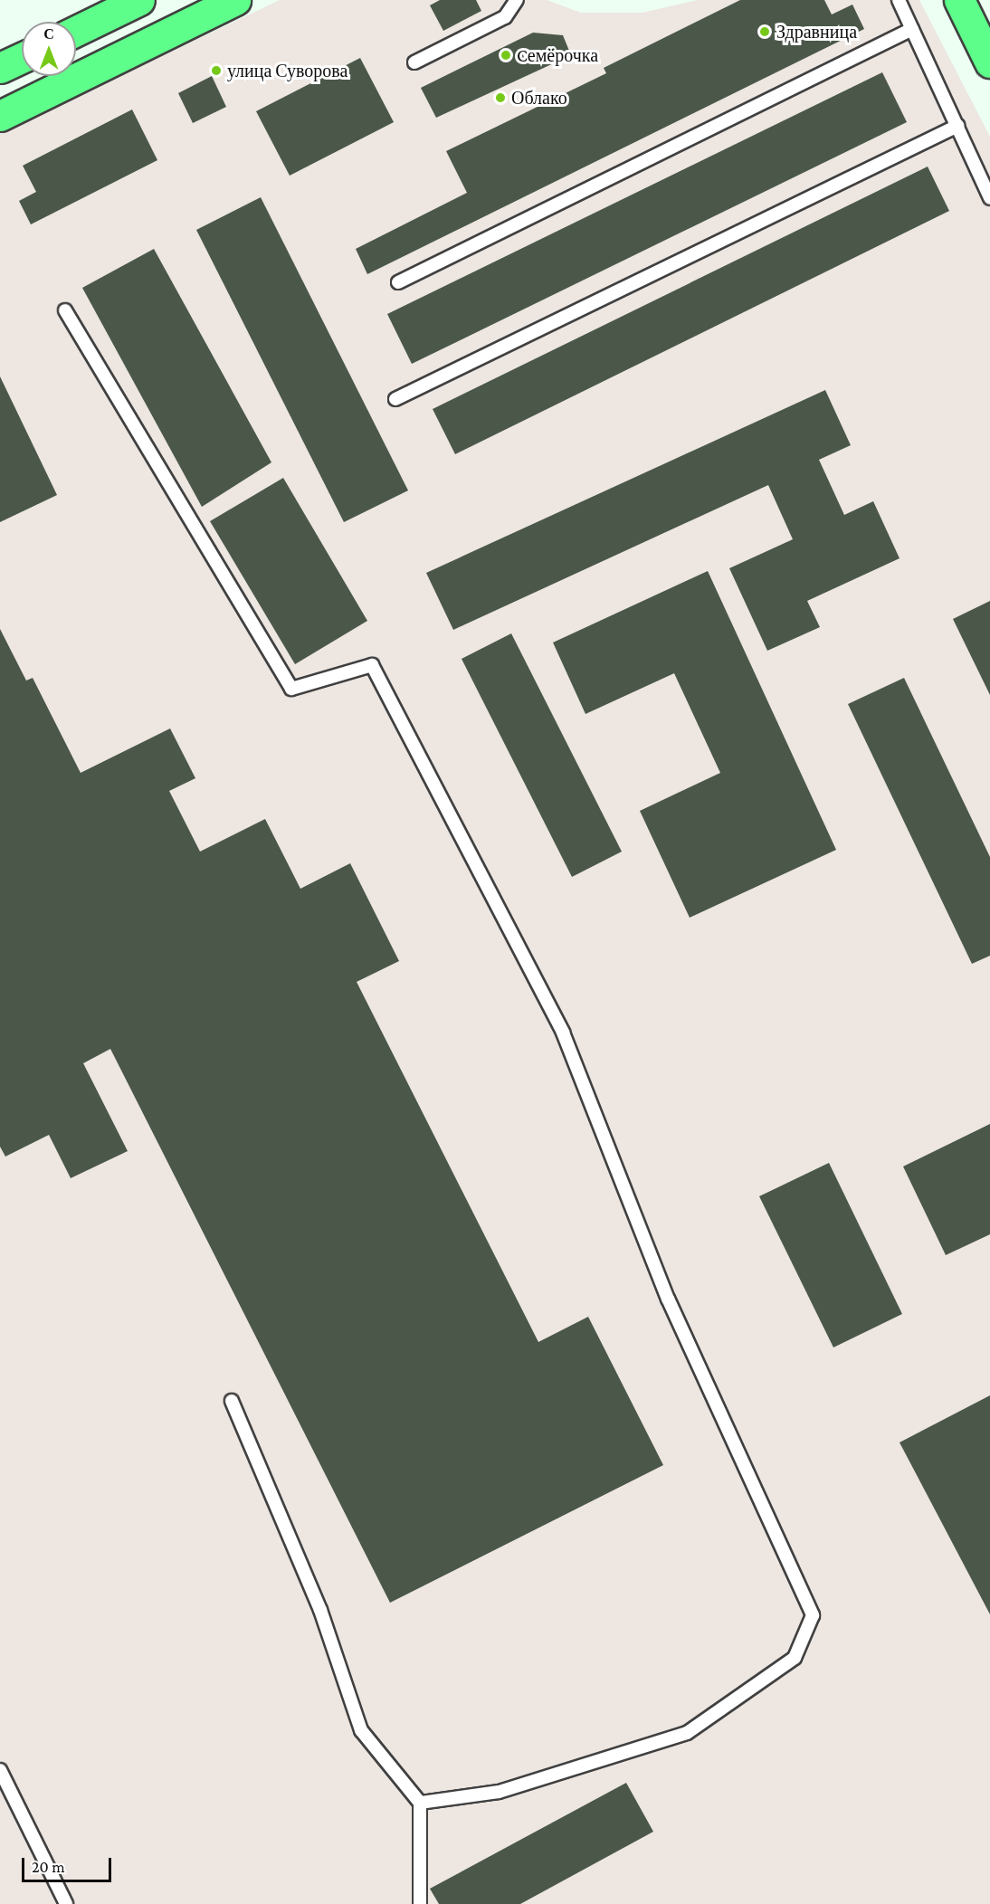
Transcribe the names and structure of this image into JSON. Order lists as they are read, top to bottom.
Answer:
{
  "places": [
    "Здравница",
    "Cемёрочка",
    "улица Суворова",
    "Облако"
  ],
  "scale_bar": "20 m",
  "north": "top"
}
